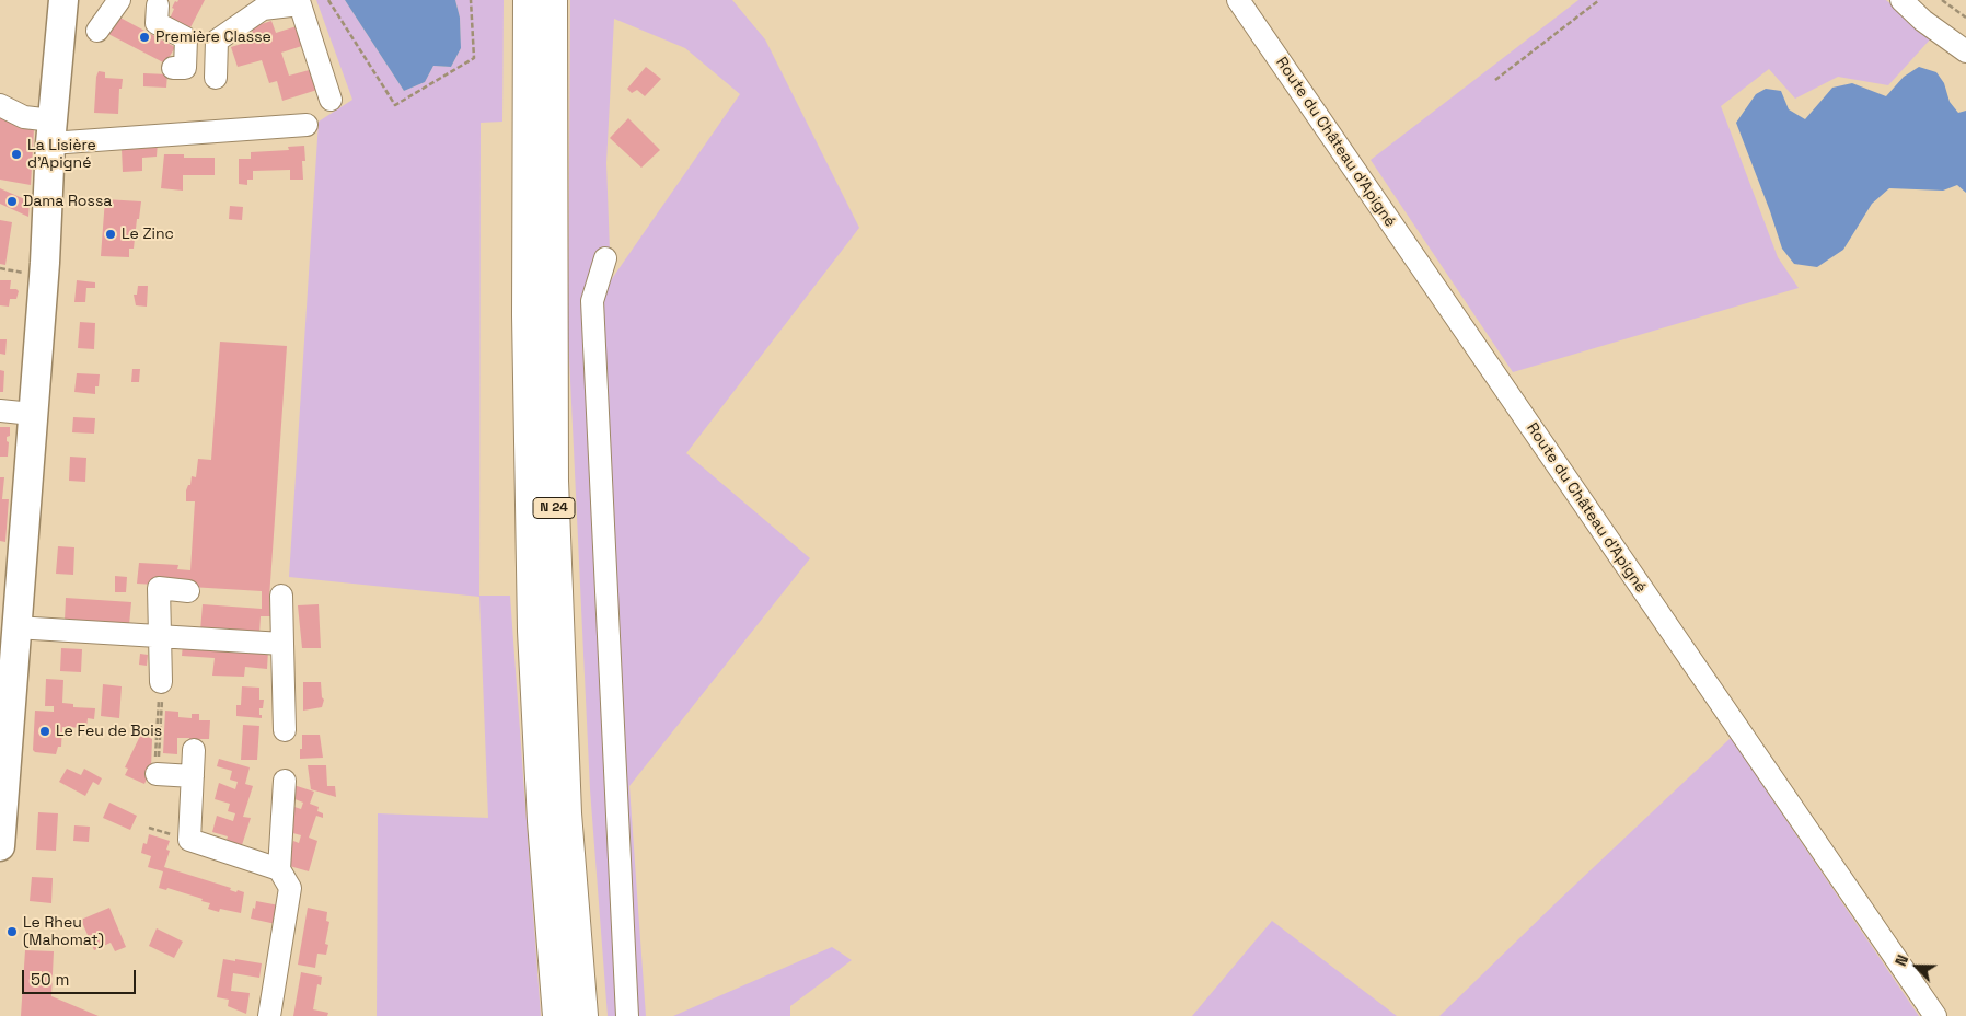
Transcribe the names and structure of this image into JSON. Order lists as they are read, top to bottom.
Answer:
{
  "streets": {
    "highway": ["N 24"],
    "street": ["Route du Château d'Apigné"]
  },
  "places": [
    "Première Classe",
    "La Lisière d'Apigné",
    "Dama Rossa",
    "Le Zinc",
    "Le Feu de Bois",
    "Le Rheu (Mahomat)"
  ],
  "scale_bar": "50 m",
  "north": "top left"
}
